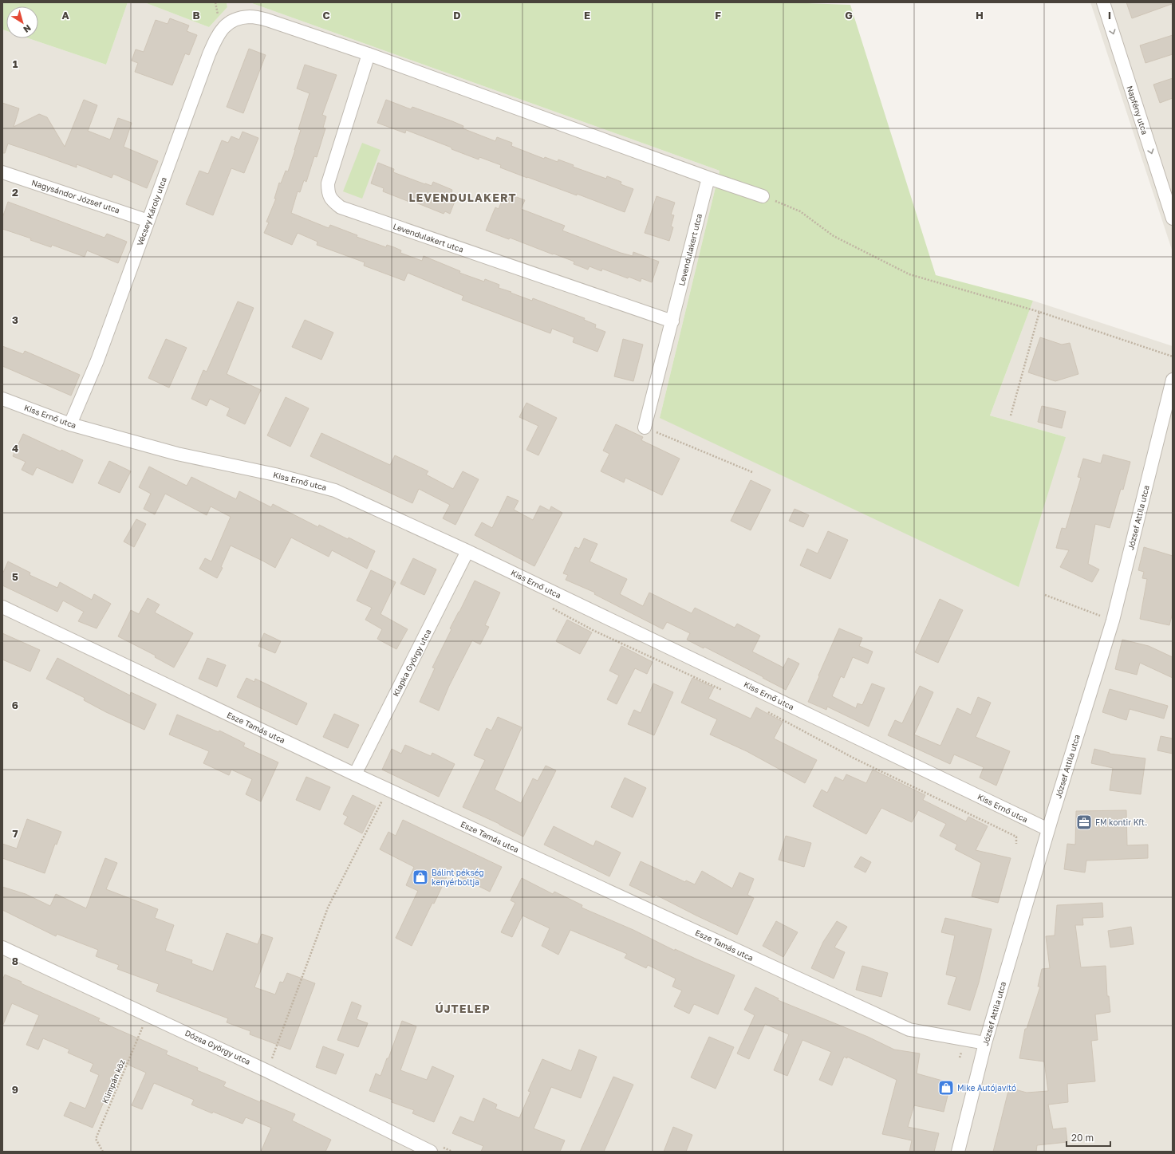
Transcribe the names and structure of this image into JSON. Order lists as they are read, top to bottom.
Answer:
{
  "streets": {
    "street": [
      "Napfény utca",
      "Nagysándor József utca",
      "Vécsey Károly utca",
      "Levendulakert utca",
      "Kiss Ernő utca",
      "József Attila utca",
      "Klapka György utca",
      "Esze Tamás utca",
      "Dózsa György utca"
    ],
    "path": ["Klimpán köz"]
  },
  "crossings": [
    ["Nagysándor József utca", "Vécsey Károly utca"],
    ["Vécsey Károly utca", "Levendulakert utca"],
    ["Vécsey Károly utca", "Kiss Ernő utca"],
    ["Kiss Ernő utca", "József Attila utca"],
    ["Kiss Ernő utca", "Klapka György utca"],
    ["József Attila utca", "Esze Tamás utca"],
    ["Klapka György utca", "Esze Tamás utca"],
    ["Dózsa György utca", "Klimpán köz"]
  ],
  "one_way": ["Napfény utca"],
  "districts": ["LEVENDULAKERT", "ÚJTELEP"],
  "places": {
    "office": ["FM kontir Kft."],
    "shop": ["Bálint pékség kenyérboltja", "Mike Autójavító"]
  },
  "scale_bar": "20 m",
  "north": "bottom right",
  "grid": {
    "columns": [
      "A",
      "B",
      "C",
      "D",
      "E",
      "F",
      "G",
      "H",
      "I"
    ],
    "rows": [
      "1",
      "2",
      "3",
      "4",
      "5",
      "6",
      "7",
      "8",
      "9"
    ]
  }
}
